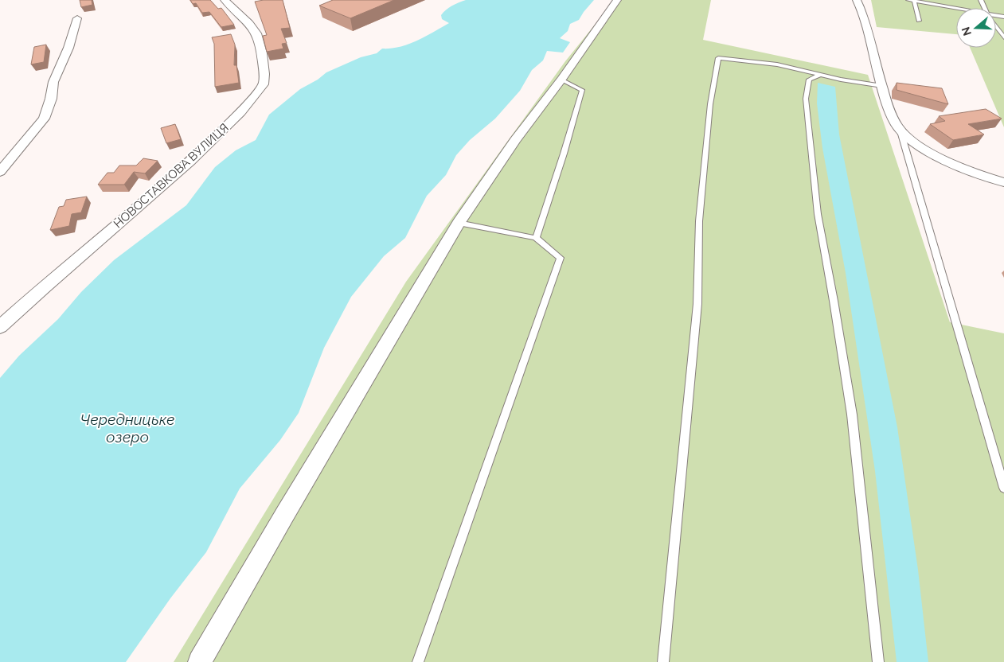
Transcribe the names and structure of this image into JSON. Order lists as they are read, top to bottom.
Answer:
{
  "streets": {
    "street": ["НОВОСТАВКОВА ВУЛИЦЯ"]
  },
  "water": ["Чередницьке озеро"],
  "north": "left"
}
